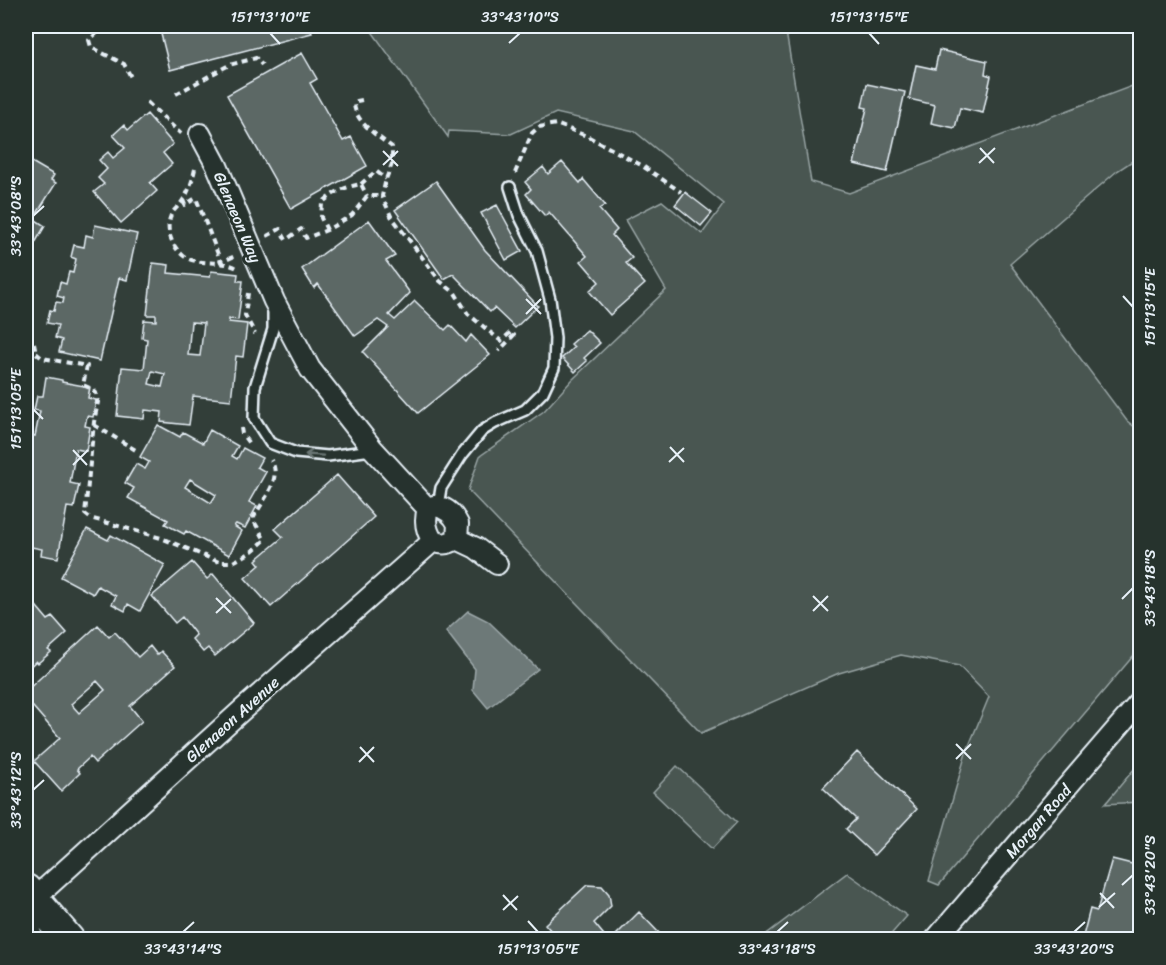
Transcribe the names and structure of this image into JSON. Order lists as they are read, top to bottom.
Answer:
{
  "streets": {
    "street": ["Glenaeon Way", "Glenaeon Avenue", "Morgan Road"]
  },
  "crossings": [
    ["Glenaeon Way", "Glenaeon Avenue"]
  ],
  "coordinates": [
    "151°13'10\"E",
    "33°43'10\"S",
    "151°13'15\"E",
    "33°43'08\"S",
    "151°13'05\"E",
    "33°43'18\"S",
    "33°43'12\"S",
    "33°43'20\"S",
    "33°43'14\"S"
  ]
}
